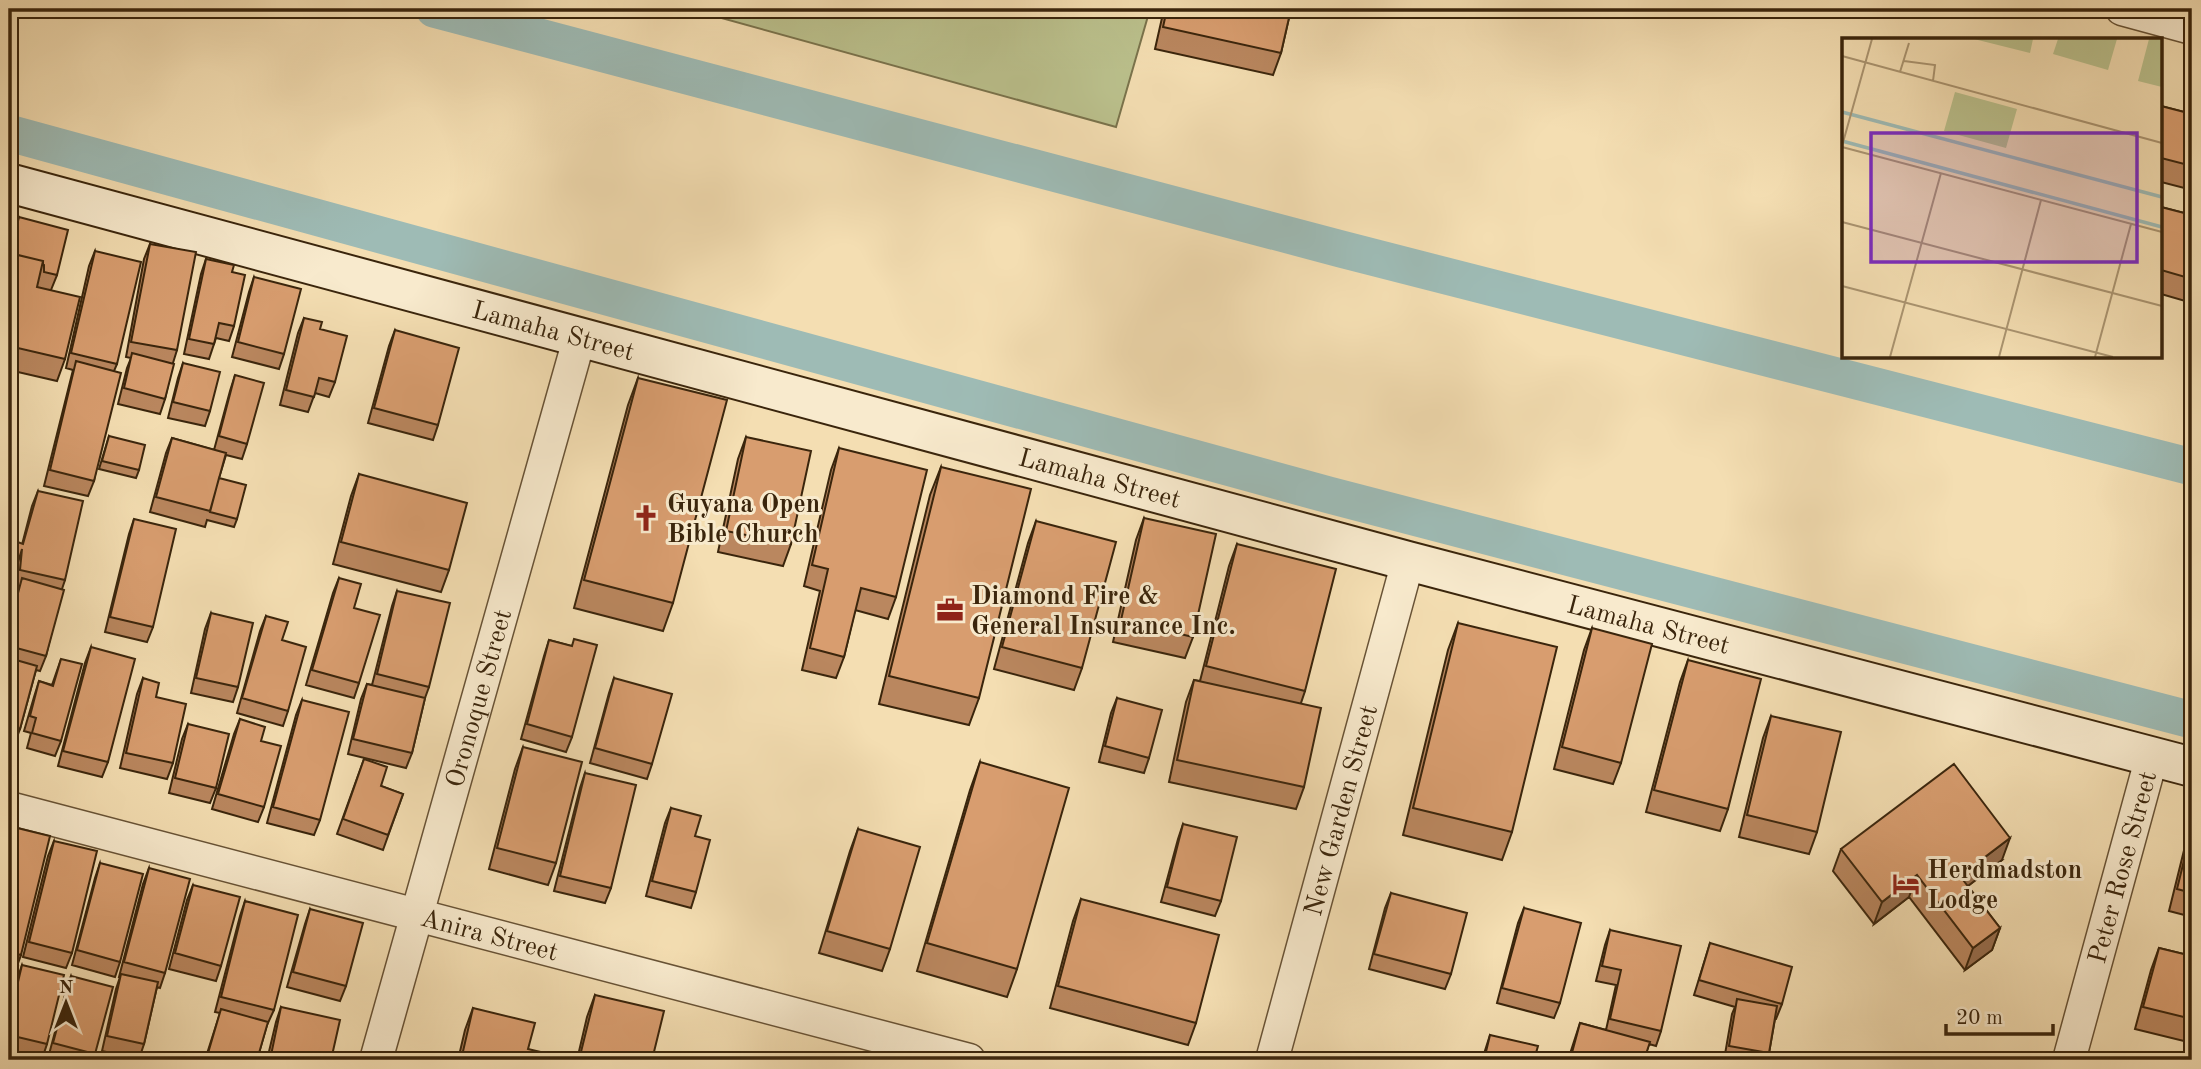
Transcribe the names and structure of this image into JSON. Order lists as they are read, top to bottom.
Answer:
{
  "streets": {
    "street": [
      "Lamaha Street",
      "Oronoque Street",
      "New Garden Street",
      "Peter Rose Street",
      "Anira Street"
    ]
  },
  "crossings": [
    ["Lamaha Street", "Oronoque Street"],
    ["Lamaha Street", "New Garden Street"],
    ["Lamaha Street", "Peter Rose Street"],
    ["Oronoque Street", "Anira Street"]
  ],
  "places": {
    "church": ["Guyana Open Bible Church"],
    "office": ["Diamond Fire & General Insurance Inc."],
    "hotel": ["Herdmadston Lodge"]
  },
  "scale_bar": "20 m",
  "north": "top"
}
